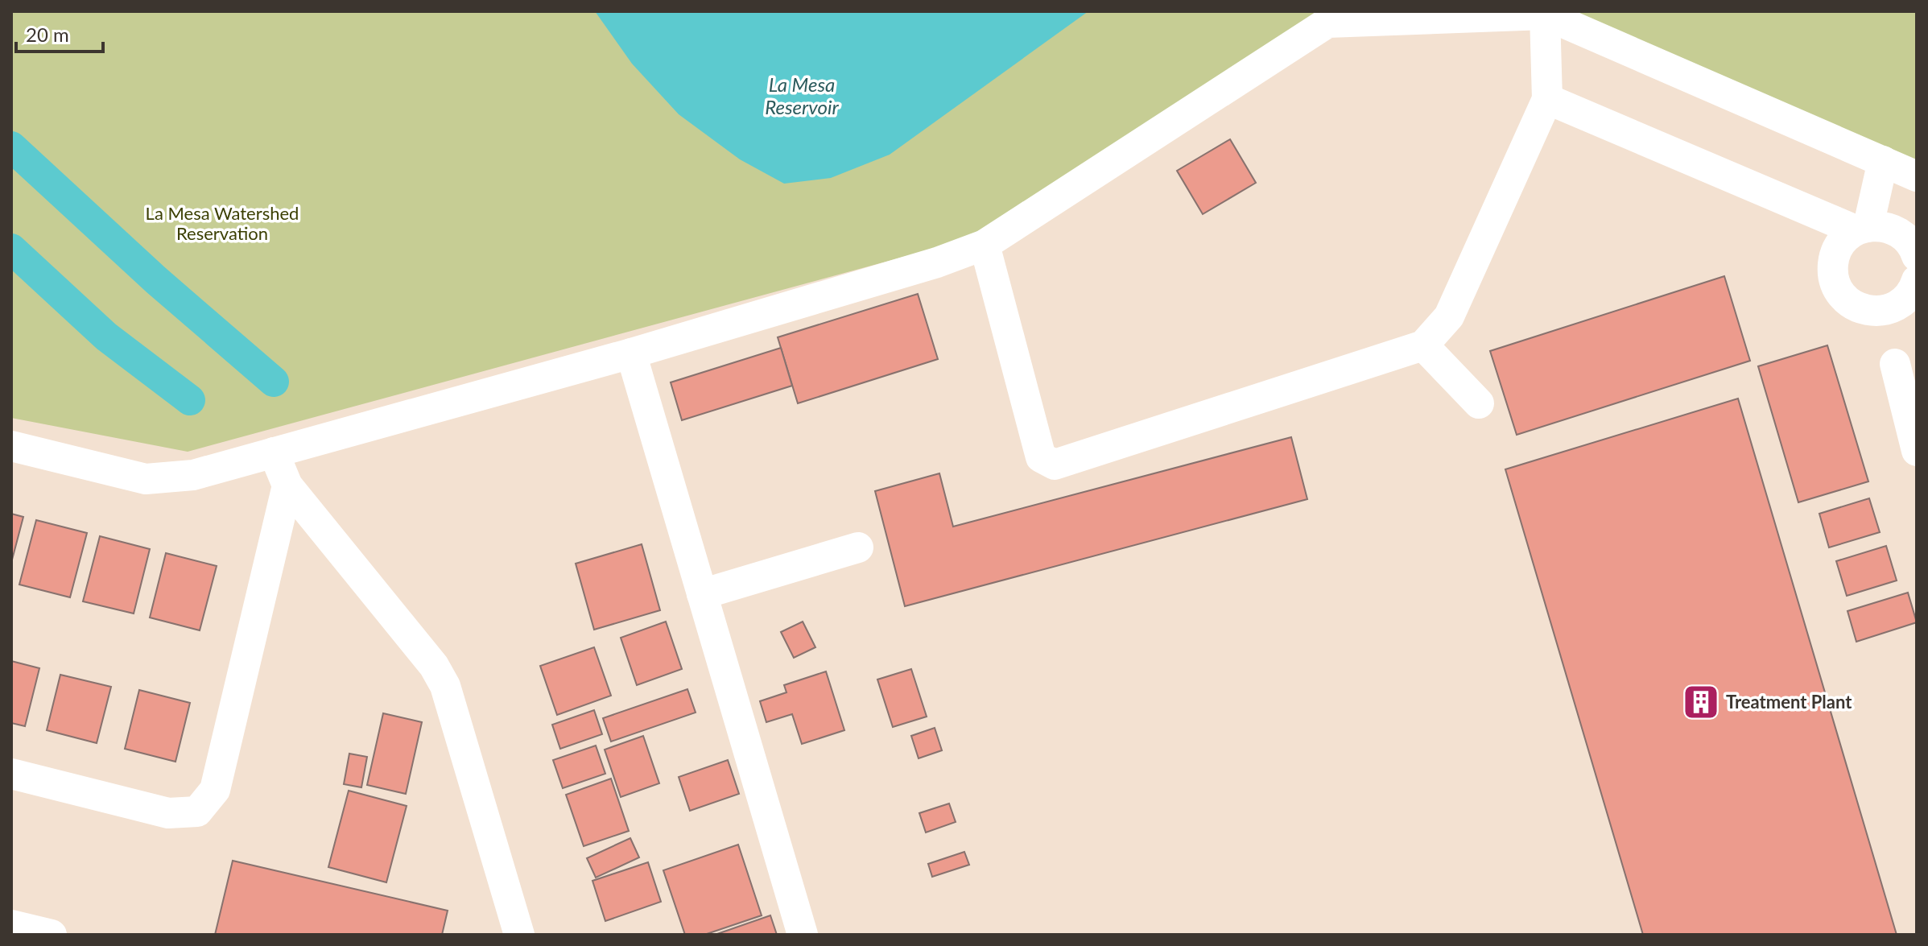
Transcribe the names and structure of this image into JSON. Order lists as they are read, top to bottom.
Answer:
{
  "water": ["La Mesa Reservoir"],
  "parks": ["La Mesa Watershed Reservation"],
  "places": {
    "building": ["Treatment Plant"]
  },
  "scale_bar": "20 m"
}
